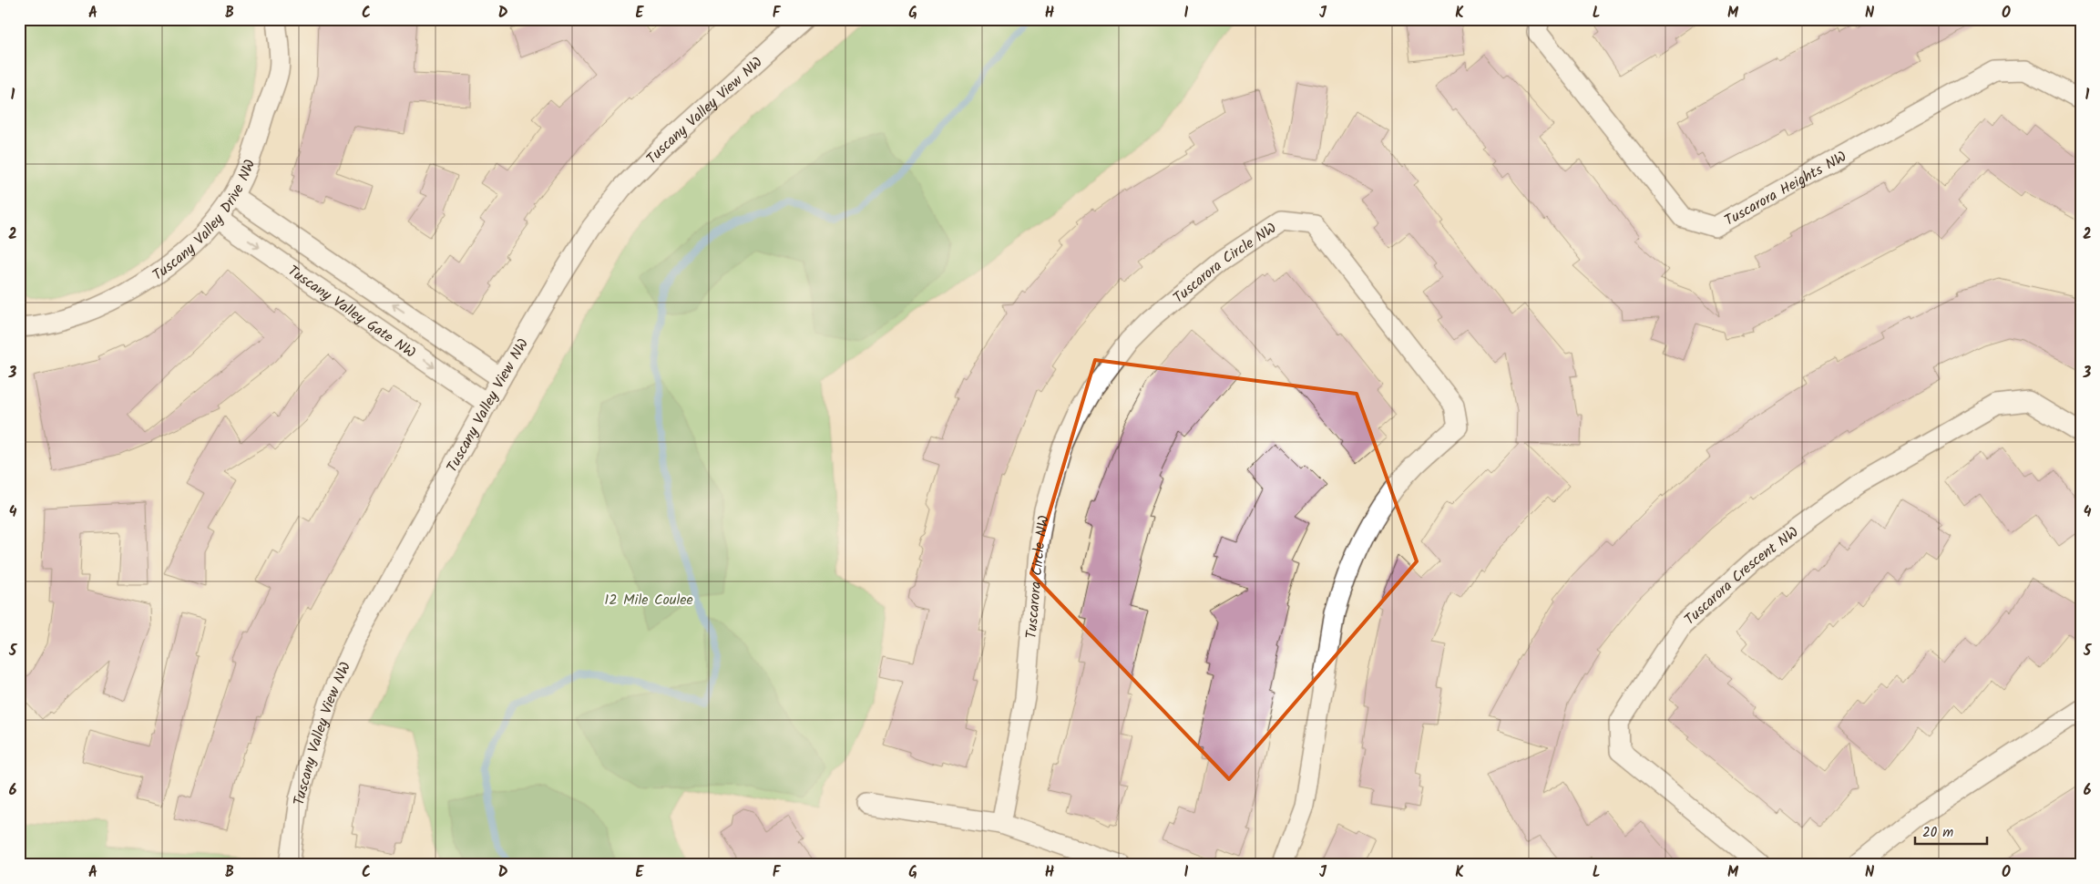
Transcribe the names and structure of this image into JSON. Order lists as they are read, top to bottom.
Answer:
{
  "streets": {
    "street": [
      "Tuscany Valley View NW",
      "Tuscarora Heights NW",
      "Tuscany Valley Drive NW",
      "Tuscarora Circle NW",
      "Tuscany Valley Gate NW",
      "Tuscarora Crescent NW"
    ]
  },
  "crossings": [
    ["Tuscany Valley View NW", "Tuscany Valley Gate NW"],
    ["Tuscany Valley Drive NW", "Tuscany Valley Gate NW"]
  ],
  "parks": ["12 Mile Coulee"],
  "scale_bar": "20 m",
  "grid": {
    "columns": [
      "A",
      "B",
      "C",
      "D",
      "E",
      "F",
      "G",
      "H",
      "I",
      "J",
      "K",
      "L",
      "M",
      "N",
      "O"
    ],
    "rows": [
      "1",
      "2",
      "3",
      "4",
      "5",
      "6"
    ]
  }
}
